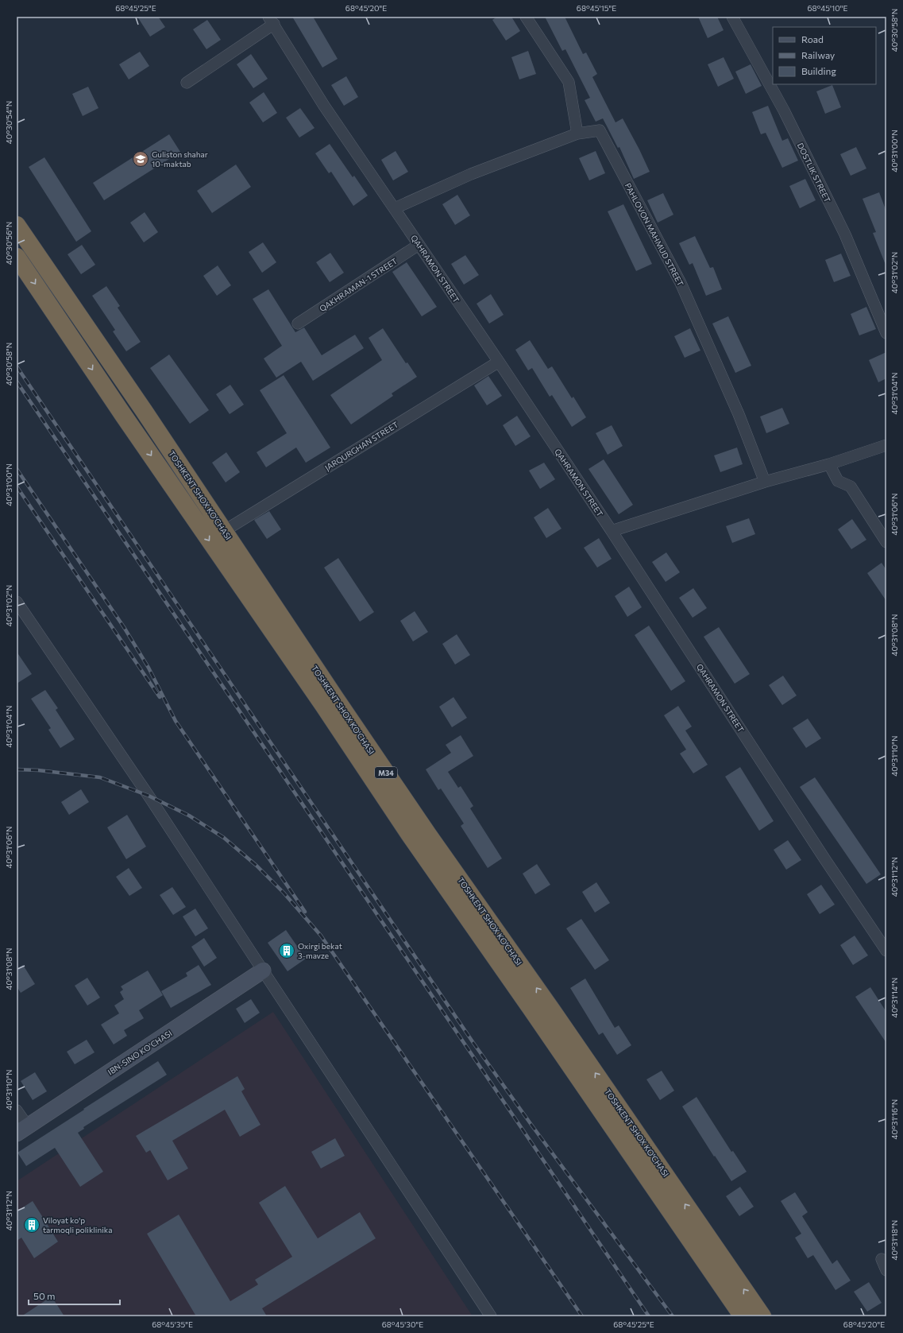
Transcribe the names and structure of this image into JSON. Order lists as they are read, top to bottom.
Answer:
{
  "streets": {
    "highway": ["TOSHKENT SHOX KO'CHASI", "M34"],
    "main road": ["IBN-SINO KO'CHASI"],
    "street": [
      "DOSTLIK STREET",
      "PAHLOVON MAHMUD STREET",
      "QAHRAMON STREET",
      "QAKHRAMAN-1 STREET",
      "JARQURGHAN STREET"
    ]
  },
  "crossings": [
    ["QAHRAMON STREET", "QAKHRAMAN-1 STREET"],
    ["QAHRAMON STREET", "JARQURGHAN STREET"],
    ["JARQURGHAN STREET", "TOSHKENT SHOX KO'CHASI"]
  ],
  "places": {
    "school or university": ["Guliston shahar 10-maktab"],
    "building": ["Oxirgi bekat 3-mavze", "Viloyat ko'p tarmoqli poliklinika"]
  },
  "legend": ["Road", "Railway", "Building"],
  "scale_bar": "50 m",
  "coordinates": [
    "68°45'25\"E",
    "68°45'20\"E",
    "68°45'15\"E",
    "68°45'10\"E",
    "40°30'58\"N",
    "40°30'54\"N",
    "40°31'00\"N",
    "40°30'56\"N",
    "40°31'02\"N",
    "40°31'04\"N",
    "40°31'06\"N",
    "40°31'08\"N",
    "40°31'10\"N",
    "40°31'12\"N",
    "40°31'14\"N",
    "40°31'16\"N",
    "40°31'18\"N",
    "68°45'35\"E",
    "68°45'30\"E"
  ]
}
